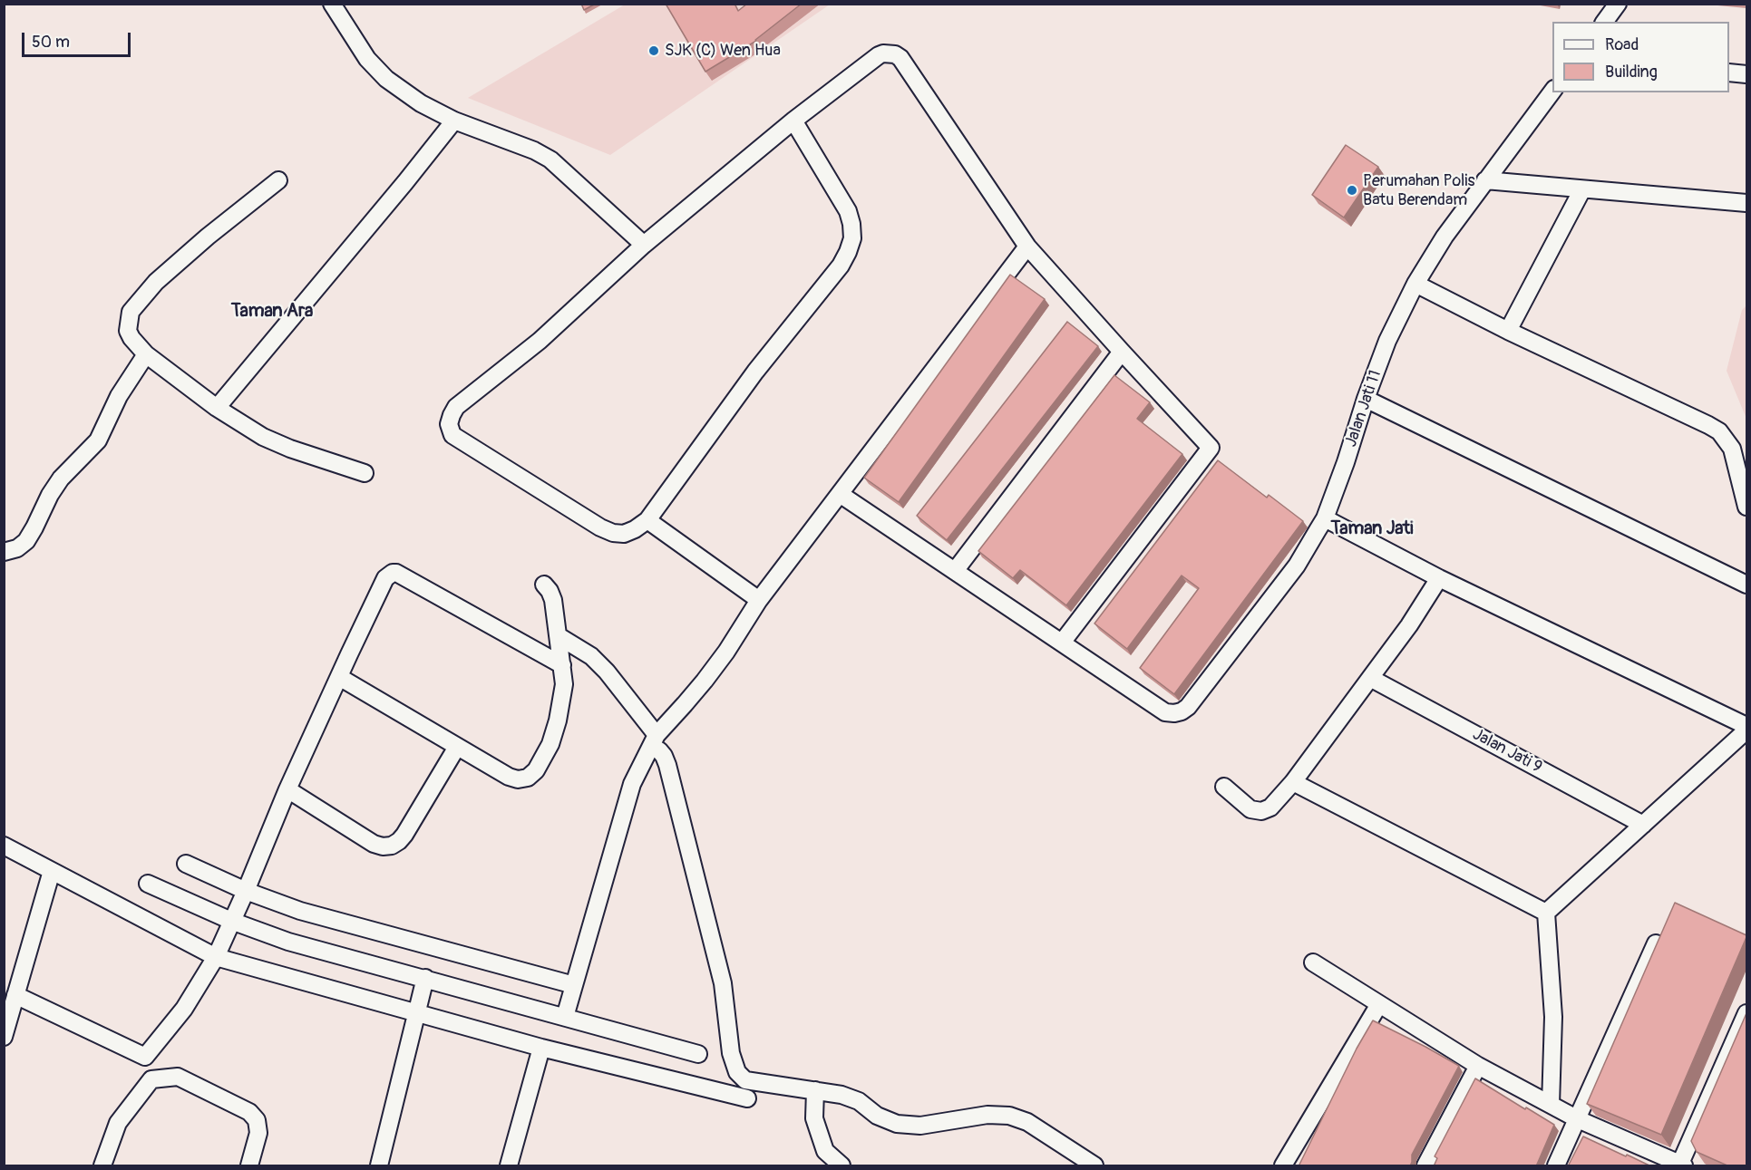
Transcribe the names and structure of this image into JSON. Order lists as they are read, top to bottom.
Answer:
{
  "streets": {
    "street": ["Jalan Jati 11", "Jalan Jati 9"]
  },
  "districts": ["Taman Ara", "Taman Jati"],
  "places": ["SJK (C) Wen Hua", "Perumahan Polis Batu Berendam"],
  "legend": ["Road", "Building"],
  "scale_bar": "50 m"
}
